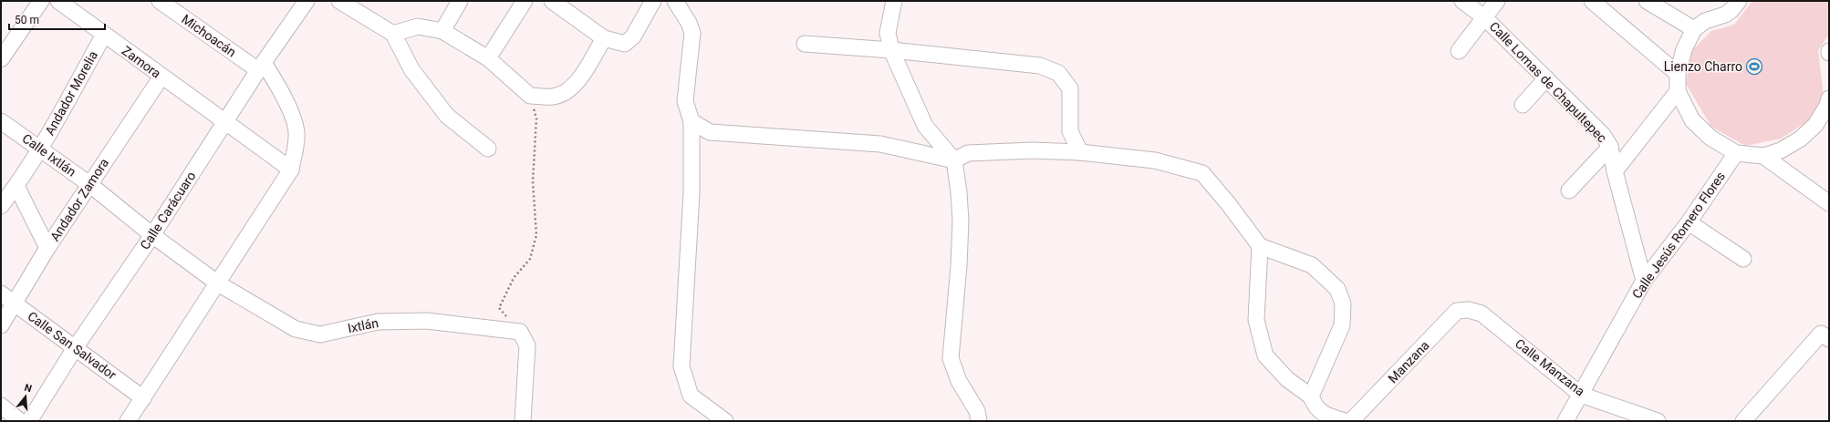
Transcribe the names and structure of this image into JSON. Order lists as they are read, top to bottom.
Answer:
{
  "streets": {
    "street": [
      "Michoacán",
      "Zamora",
      "Calle Lomas de Chapultepec",
      "Andador Morelia",
      "Calle Ixtlán",
      "Andador Zamora",
      "Calle Carácuaro",
      "Calle Jesús Romero Flores",
      "Ixtlán",
      "Calle San Salvador",
      "Manzana",
      "Calle Manzana"
    ]
  },
  "crossings": [
    ["Michoacán", "Calle Carácuaro"],
    ["Zamora", "Andador Morelia"],
    ["Zamora", "Andador Zamora"],
    ["Zamora", "Calle Carácuaro"],
    ["Calle Lomas de Chapultepec", "Calle Jesús Romero Flores"],
    ["Andador Morelia", "Calle Ixtlán"],
    ["Calle Ixtlán", "Andador Zamora"],
    ["Calle Ixtlán", "Calle Carácuaro"],
    ["Calle Ixtlán", "Ixtlán"],
    ["Andador Zamora", "Calle San Salvador"],
    ["Calle Carácuaro", "Calle San Salvador"],
    ["Calle Jesús Romero Flores", "Calle Manzana"],
    ["Manzana", "Calle Manzana"]
  ],
  "places": {
    "sports": ["Lienzo Charro"]
  },
  "scale_bar": "50 m",
  "north": "top"
}
